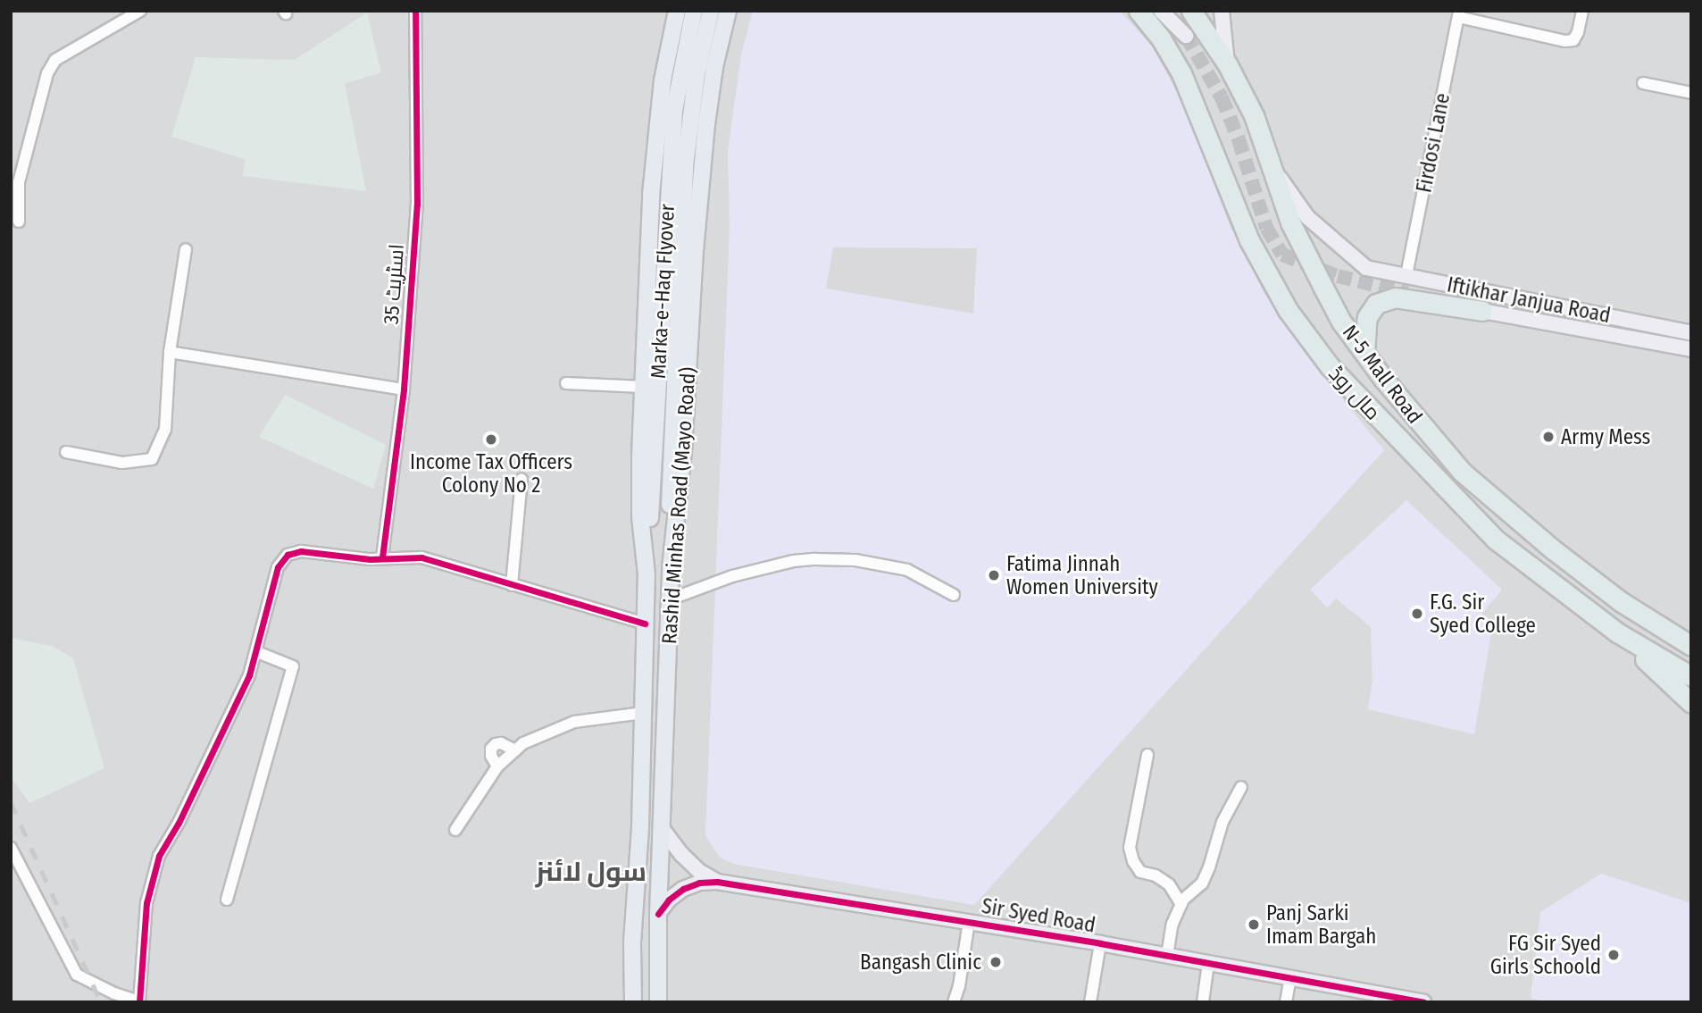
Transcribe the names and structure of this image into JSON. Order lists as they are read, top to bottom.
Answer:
{
  "streets": {
    "highway": ["N-5 Mall Road", "مال روڈ"],
    "main road": ["Marka-e-Haq Flyover", "Rashid Minhas Road (Mayo Road)"],
    "street": [
      "Firdosi Lane",
      "اسٹریٹ 35",
      "Iftikhar Janjua Road",
      "Sir Syed Road"
    ]
  },
  "crossings": [
    ["Firdosi Lane", "Iftikhar Janjua Road"],
    ["Marka-e-Haq Flyover", "Rashid Minhas Road (Mayo Road)"],
    ["Iftikhar Janjua Road", "N-5 Mall Road"],
    ["Rashid Minhas Road (Mayo Road)", "Sir Syed Road"]
  ],
  "districts": ["سول لائنز"],
  "places": [
    "Army Mess",
    "Income Tax Officers Colony No 2",
    "Fatima Jinnah Women University",
    "F.G. Sir Syed College",
    "Panj Sarki Imam Bargah",
    "FG Sir Syed Girls Schoold",
    "Bangash Clinic"
  ]
}
